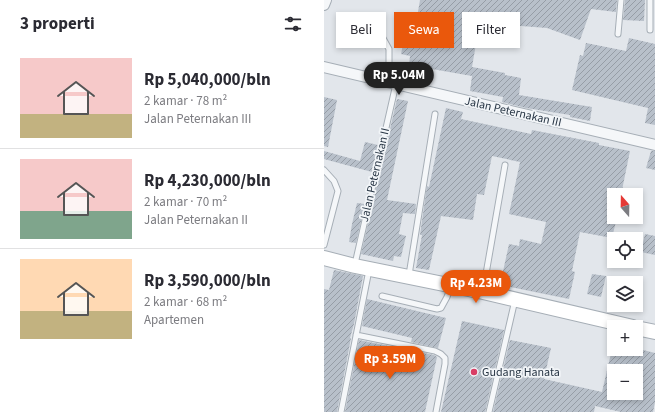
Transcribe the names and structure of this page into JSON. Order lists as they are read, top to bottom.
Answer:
{
  "streets": {
    "street": ["Jalan Peternakan III"],
    "lane": ["Jalan Peternakan II"]
  },
  "crossings": [
    ["Jalan Peternakan III", "Jalan Peternakan II"]
  ],
  "places": ["Gudang Hanata"],
  "north": "top",
  "page": {
    "heading": "3 properti",
    "chip": ["Beli", "Sewa", "Filter"],
    "list": [
      {
        "name": "Rp 5,040,000/bln",
        "note": "2 kamar · 78 m² · Jalan Peternakan III"
      },
      {
        "name": "Rp 4,230,000/bln",
        "note": "2 kamar · 70 m² · Jalan Peternakan II"
      },
      {
        "name": "Rp 3,590,000/bln",
        "note": "2 kamar · 68 m² · Apartemen"
      }
    ],
    "price": ["Rp 5.04M", "Rp 4.23M", "Rp 3.59M"],
    "map_buttons": ["+", "−"]
  }
}
